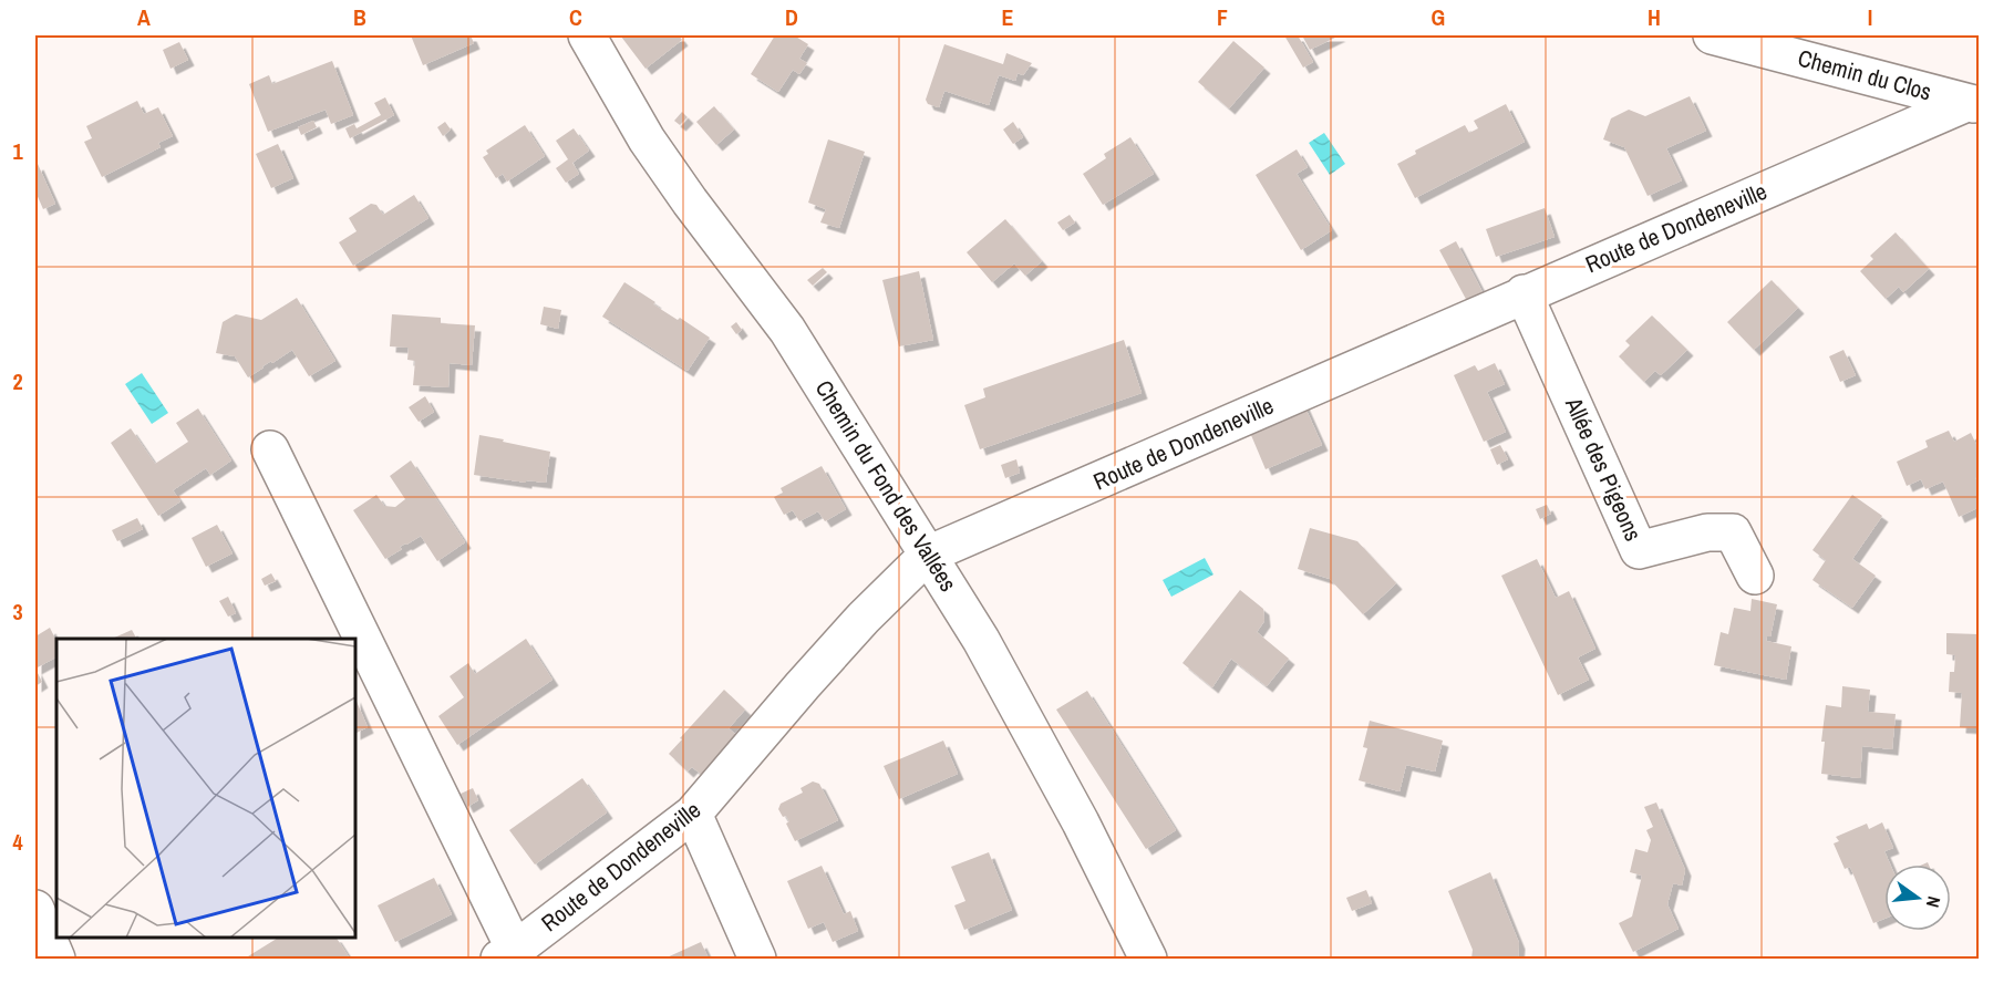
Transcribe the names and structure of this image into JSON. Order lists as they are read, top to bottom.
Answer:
{
  "streets": {
    "street": [
      "Chemin du Clos",
      "Route de Dondeneville",
      "Allée des Pigeons",
      "Chemin du Fond des Vallées"
    ]
  },
  "crossings": [
    ["Chemin du Clos", "Route de Dondeneville"],
    ["Route de Dondeneville", "Allée des Pigeons"],
    ["Route de Dondeneville", "Chemin du Fond des Vallées"]
  ],
  "north": "right",
  "grid": {
    "columns": [
      "A",
      "B",
      "C",
      "D",
      "E",
      "F",
      "G",
      "H",
      "I"
    ],
    "rows": [
      "1",
      "2",
      "3",
      "4"
    ]
  }
}
